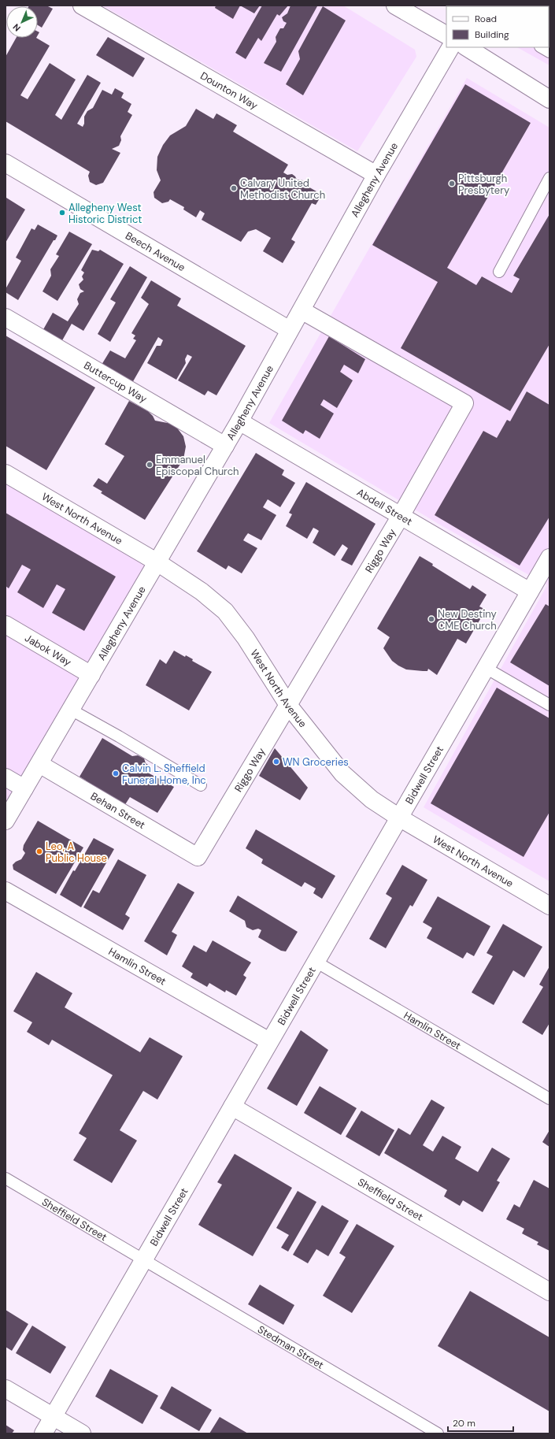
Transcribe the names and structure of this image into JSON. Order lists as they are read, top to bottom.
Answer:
{
  "streets": {
    "street": [
      "Dounton Way",
      "Allegheny Avenue",
      "Beech Avenue",
      "Buttercup Way",
      "Abdell Street",
      "West North Avenue",
      "Riggo Way",
      "Jabok Way",
      "Bidwell Street",
      "Behan Street",
      "Hamlin Street",
      "Sheffield Street"
    ],
    "lane": ["Stedman Street"]
  },
  "crossings": [
    ["Dounton Way", "Allegheny Avenue"],
    ["Allegheny Avenue", "Beech Avenue"],
    ["Allegheny Avenue", "Buttercup Way"],
    ["Allegheny Avenue", "Abdell Street"],
    ["Allegheny Avenue", "West North Avenue"],
    ["Allegheny Avenue", "Riggo Way"],
    ["Allegheny Avenue", "Jabok Way"],
    ["Allegheny Avenue", "Behan Street"],
    ["Abdell Street", "Riggo Way"],
    ["Abdell Street", "Bidwell Street"],
    ["West North Avenue", "Riggo Way"],
    ["West North Avenue", "Bidwell Street"],
    ["Riggo Way", "Behan Street"],
    ["Bidwell Street", "Hamlin Street"],
    ["Bidwell Street", "Sheffield Street"],
    ["Bidwell Street", "Stedman Street"],
    ["Sheffield Street", "Stedman Street"]
  ],
  "places": [
    "Pittsburgh Presbytery",
    "Calvary United Methodist Church",
    "Allegheny West Historic District",
    "Emmanuel Episcopal Church",
    "New Destiny CME Church",
    "WN Groceries",
    "Calvin L. Sheffield Funeral Home, Inc",
    "Leo, A Public House"
  ],
  "legend": ["Road", "Building"],
  "scale_bar": "20 m",
  "north": "bottom left"
}
